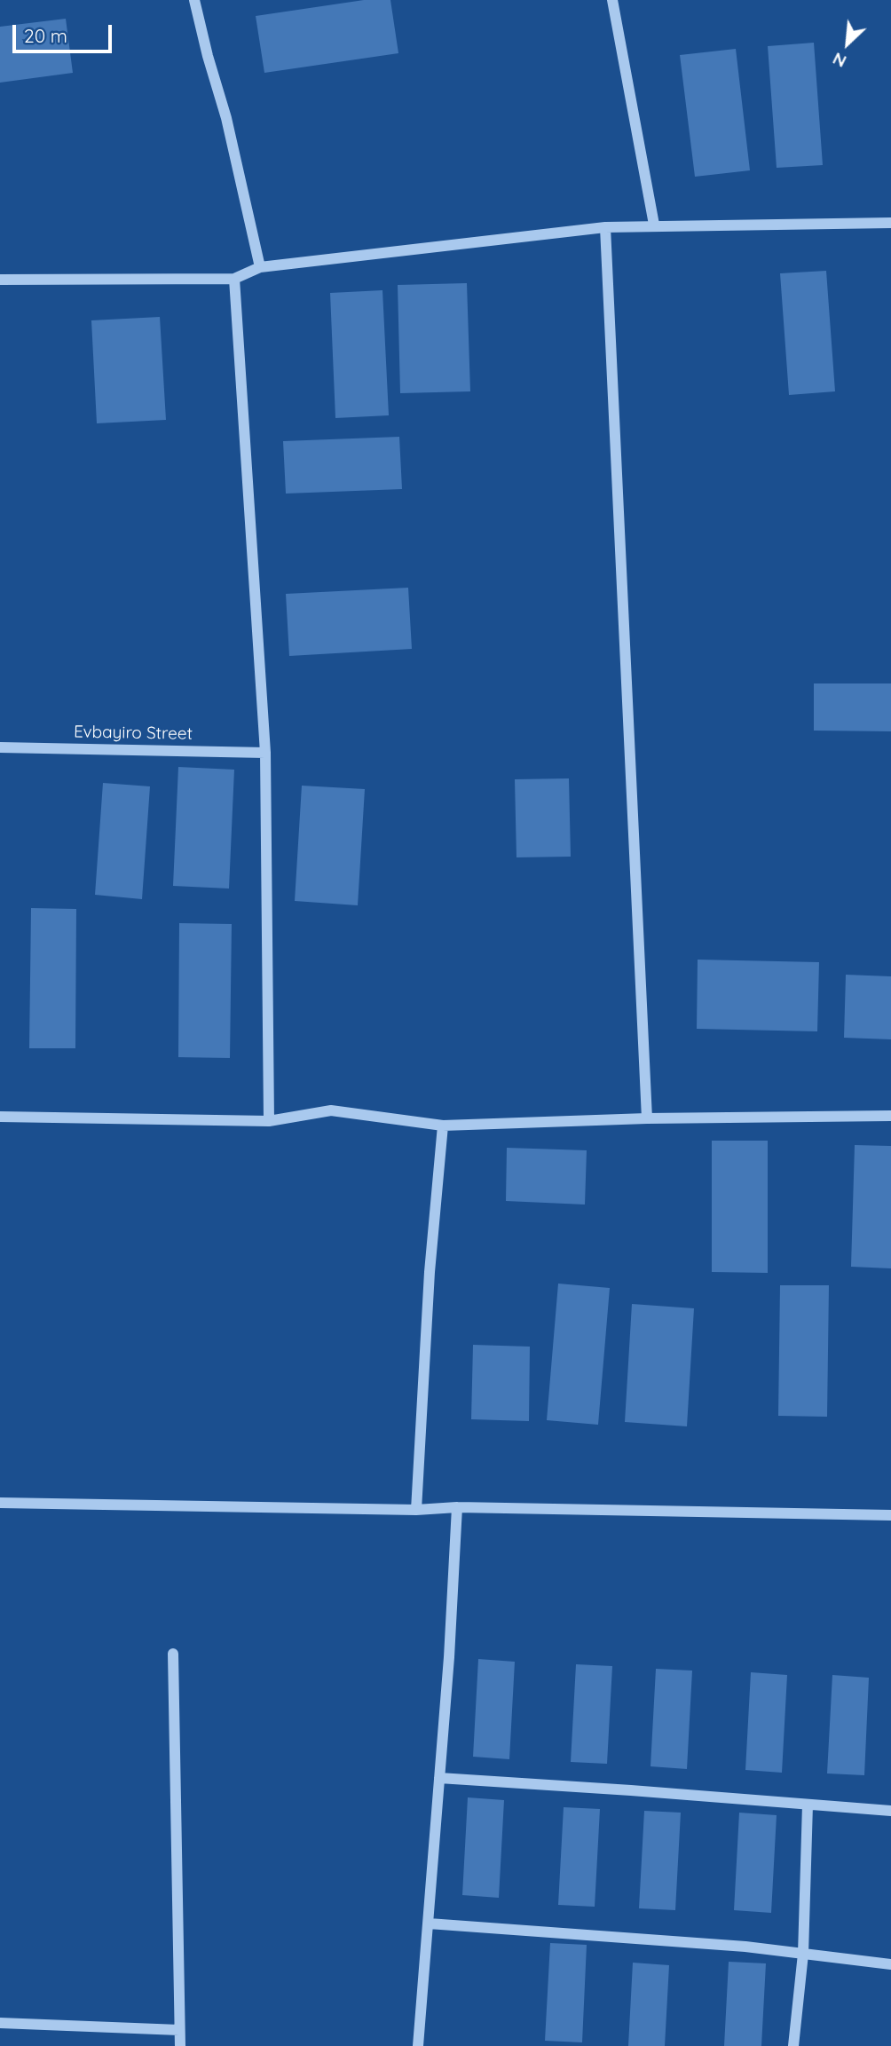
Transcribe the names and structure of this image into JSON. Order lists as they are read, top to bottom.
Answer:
{
  "streets": {
    "street": ["Evbayiro Street"]
  },
  "scale_bar": "20 m",
  "north": "bottom left"
}
